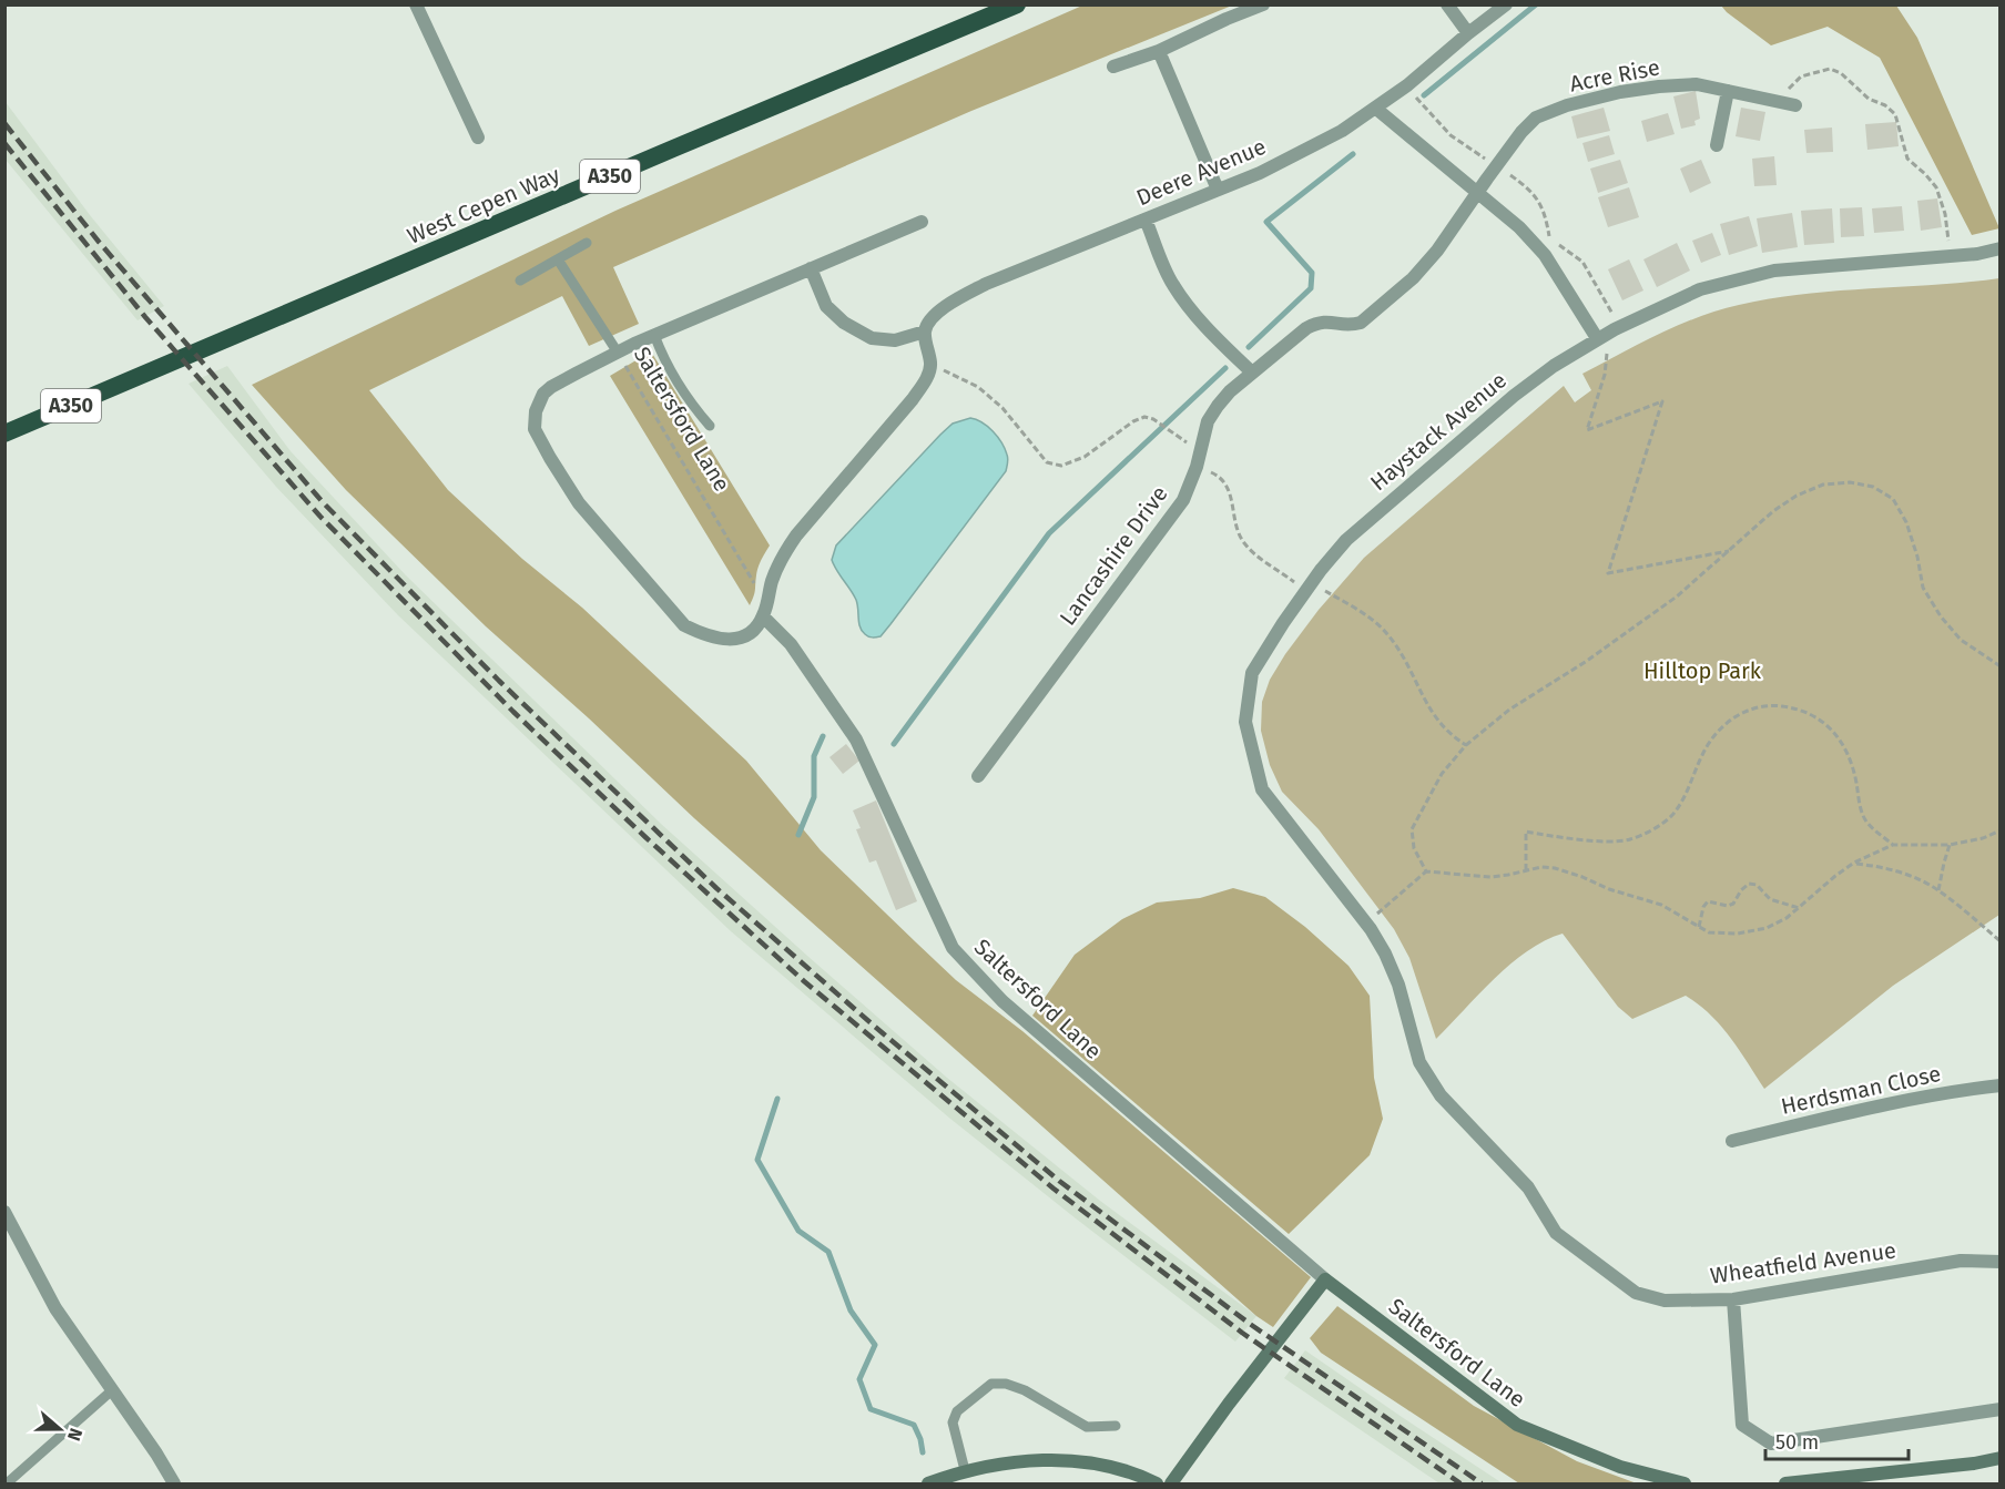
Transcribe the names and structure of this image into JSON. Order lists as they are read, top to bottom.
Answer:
{
  "streets": {
    "highway": ["A350", "West Cepen Way"],
    "main road": ["Saltersford Lane"],
    "street": [
      "Acre Rise",
      "Deere Avenue",
      "Haystack Avenue",
      "Lancashire Drive",
      "Herdsman Close",
      "Wheatfield Avenue"
    ]
  },
  "crossings": [
    ["Acre Rise", "Lancashire Drive"],
    ["Haystack Avenue", "Wheatfield Avenue"]
  ],
  "parks": ["Hilltop Park"],
  "scale_bar": "50 m",
  "north": "right"
}
